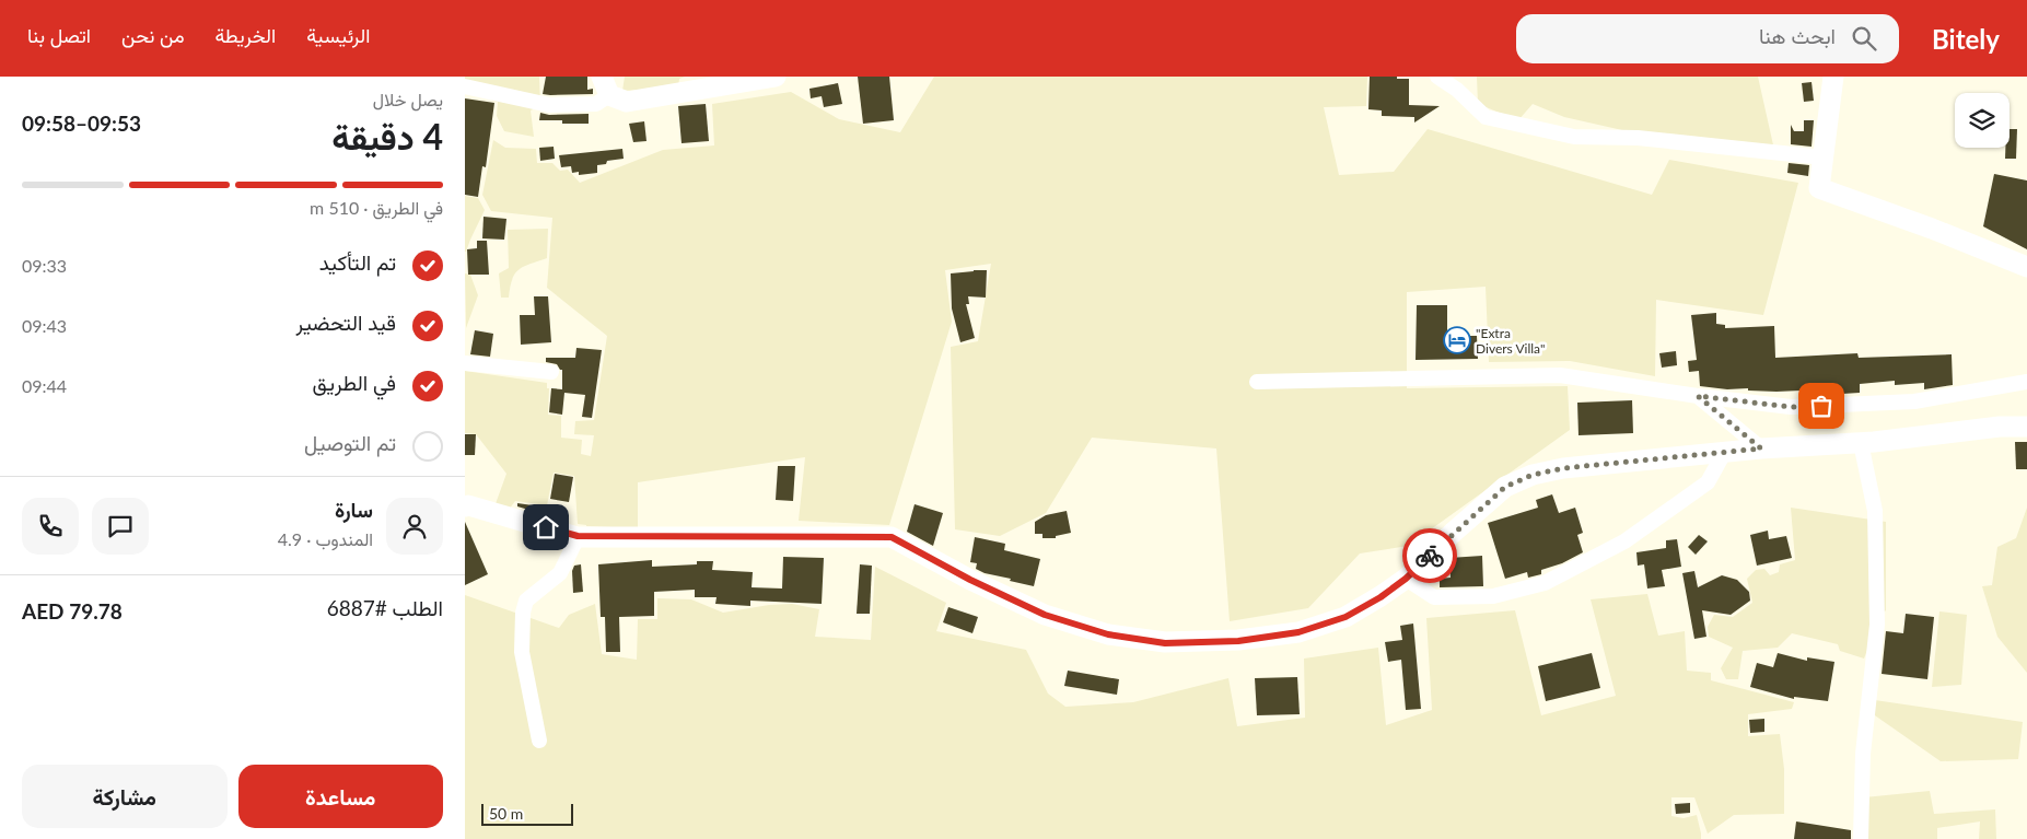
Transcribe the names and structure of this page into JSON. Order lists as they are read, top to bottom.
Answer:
{
  "places": {
    "hotel": ["\"Extra Divers Villa\""]
  },
  "scale_bar": "50 m",
  "page": {
    "header": "Bitely",
    "search": "ابحث هنا",
    "nav": [
      "الرئيسية",
      "الخريطة",
      "من نحن",
      "اتصل بنا"
    ],
    "heading": ["4 دقيقة", "يصل خلال", "09:53–09:58"],
    "panel": [
      "سارة",
      "المندوب · 4.9",
      "الطلب #6887",
      "AED 79.78"
    ],
    "bar": "في الطريق · 510 m",
    "list": [
      ["تم التأكيد", "09:33"],
      ["قيد التحضير", "09:43"],
      ["في الطريق", "09:44"],
      "تم التوصيل"
    ],
    "buttons": ["مساعدة", "مشاركة"],
    "scale": "50 m"
  }
}
